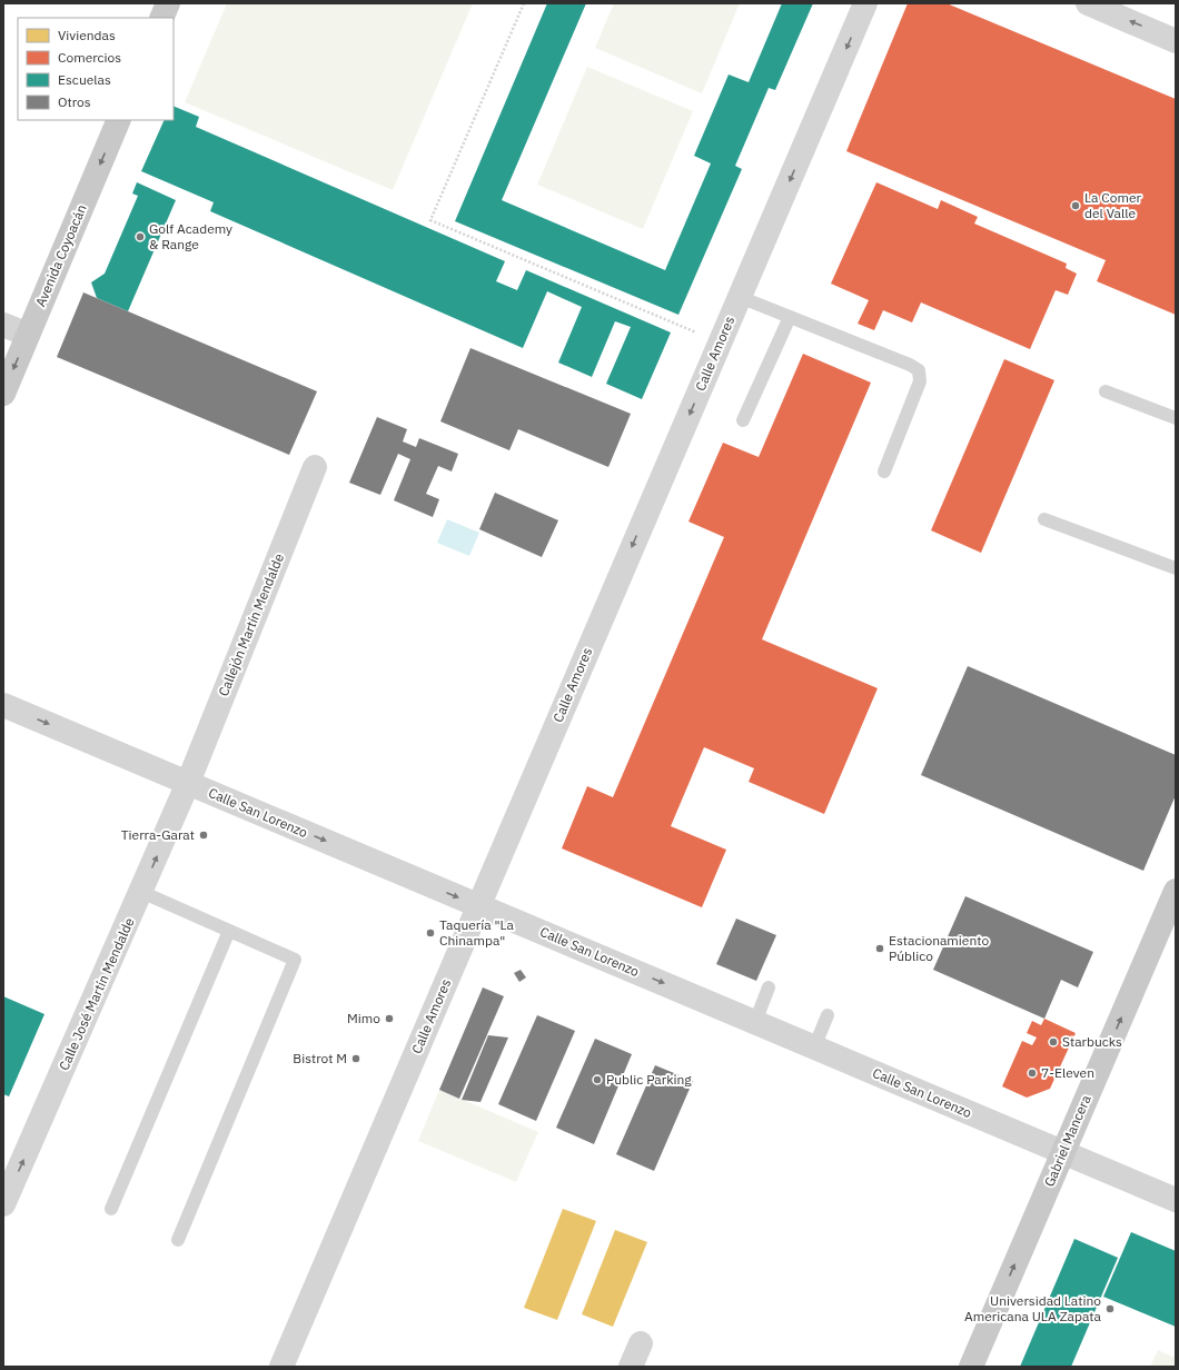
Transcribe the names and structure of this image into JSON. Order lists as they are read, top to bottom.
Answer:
{
  "streets": {
    "main road": ["Avenida Coyoacán", "Gabriel Mancera"],
    "street": [
      "Calle Amores",
      "Callejón Martín Mendalde",
      "Calle San Lorenzo",
      "Calle José Martín Mendalde"
    ]
  },
  "crossings": [
    ["Calle Amores", "Calle San Lorenzo"],
    ["Callejón Martín Mendalde", "Calle San Lorenzo"],
    ["Callejón Martín Mendalde", "Calle José Martín Mendalde"],
    ["Calle San Lorenzo", "Calle José Martín Mendalde"],
    ["Calle San Lorenzo", "Gabriel Mancera"]
  ],
  "one_way": [
    "Avenida Coyoacán",
    "Calle Amores",
    "Calle San Lorenzo",
    "Calle José Martín Mendalde",
    "Gabriel Mancera"
  ],
  "places": [
    "La Comer del Valle",
    "Golf Academy & Range",
    "Tierra-Garat",
    "Taquería \"La Chinampa\"",
    "Estacionamiento Público",
    "Mimo",
    "Starbucks",
    "Bistrot M",
    "7-Eleven",
    "Public Parking",
    "Universidad Latino Americana ULA Zapata"
  ],
  "legend": [
    "Viviendas",
    "Comercios",
    "Escuelas",
    "Otros"
  ]
}
